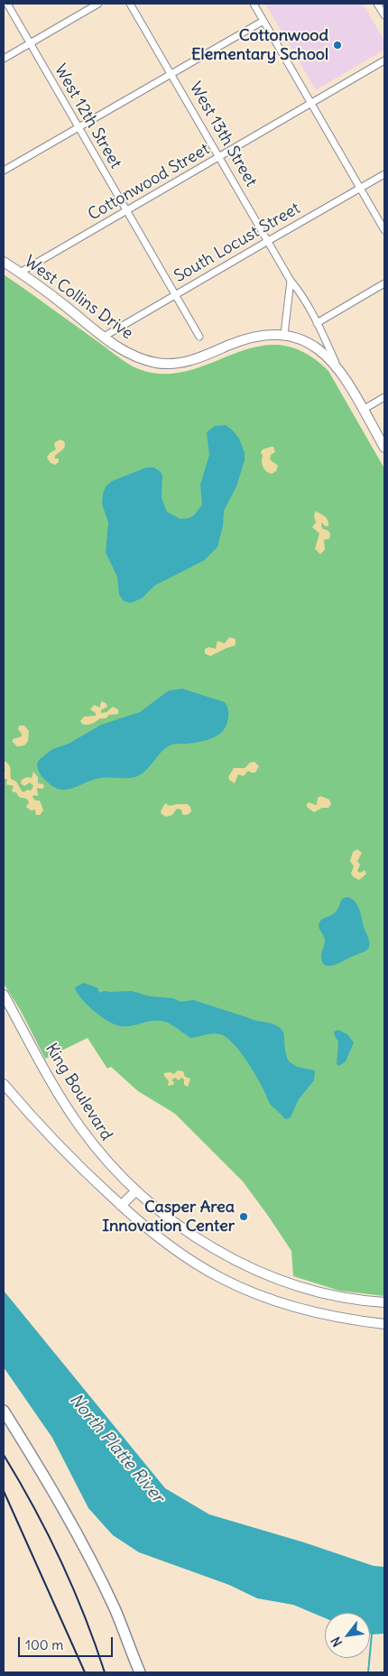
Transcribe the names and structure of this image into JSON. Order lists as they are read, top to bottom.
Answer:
{
  "streets": {
    "street": [
      "West 12th Street",
      "West 13th Street",
      "Cottonwood Street",
      "South Locust Street",
      "West Collins Drive",
      "King Boulevard"
    ]
  },
  "crossings": [
    ["West 12th Street", "Cottonwood Street"],
    ["West 12th Street", "South Locust Street"],
    ["West 13th Street", "Cottonwood Street"],
    ["West 13th Street", "South Locust Street"],
    ["West 13th Street", "West Collins Drive"],
    ["Cottonwood Street", "West Collins Drive"],
    ["South Locust Street", "West Collins Drive"]
  ],
  "water": ["North Platte River"],
  "places": ["Cottonwood Elementary School", "Casper Area Innovation Center"],
  "scale_bar": "100 m",
  "north": "bottom left"
}
